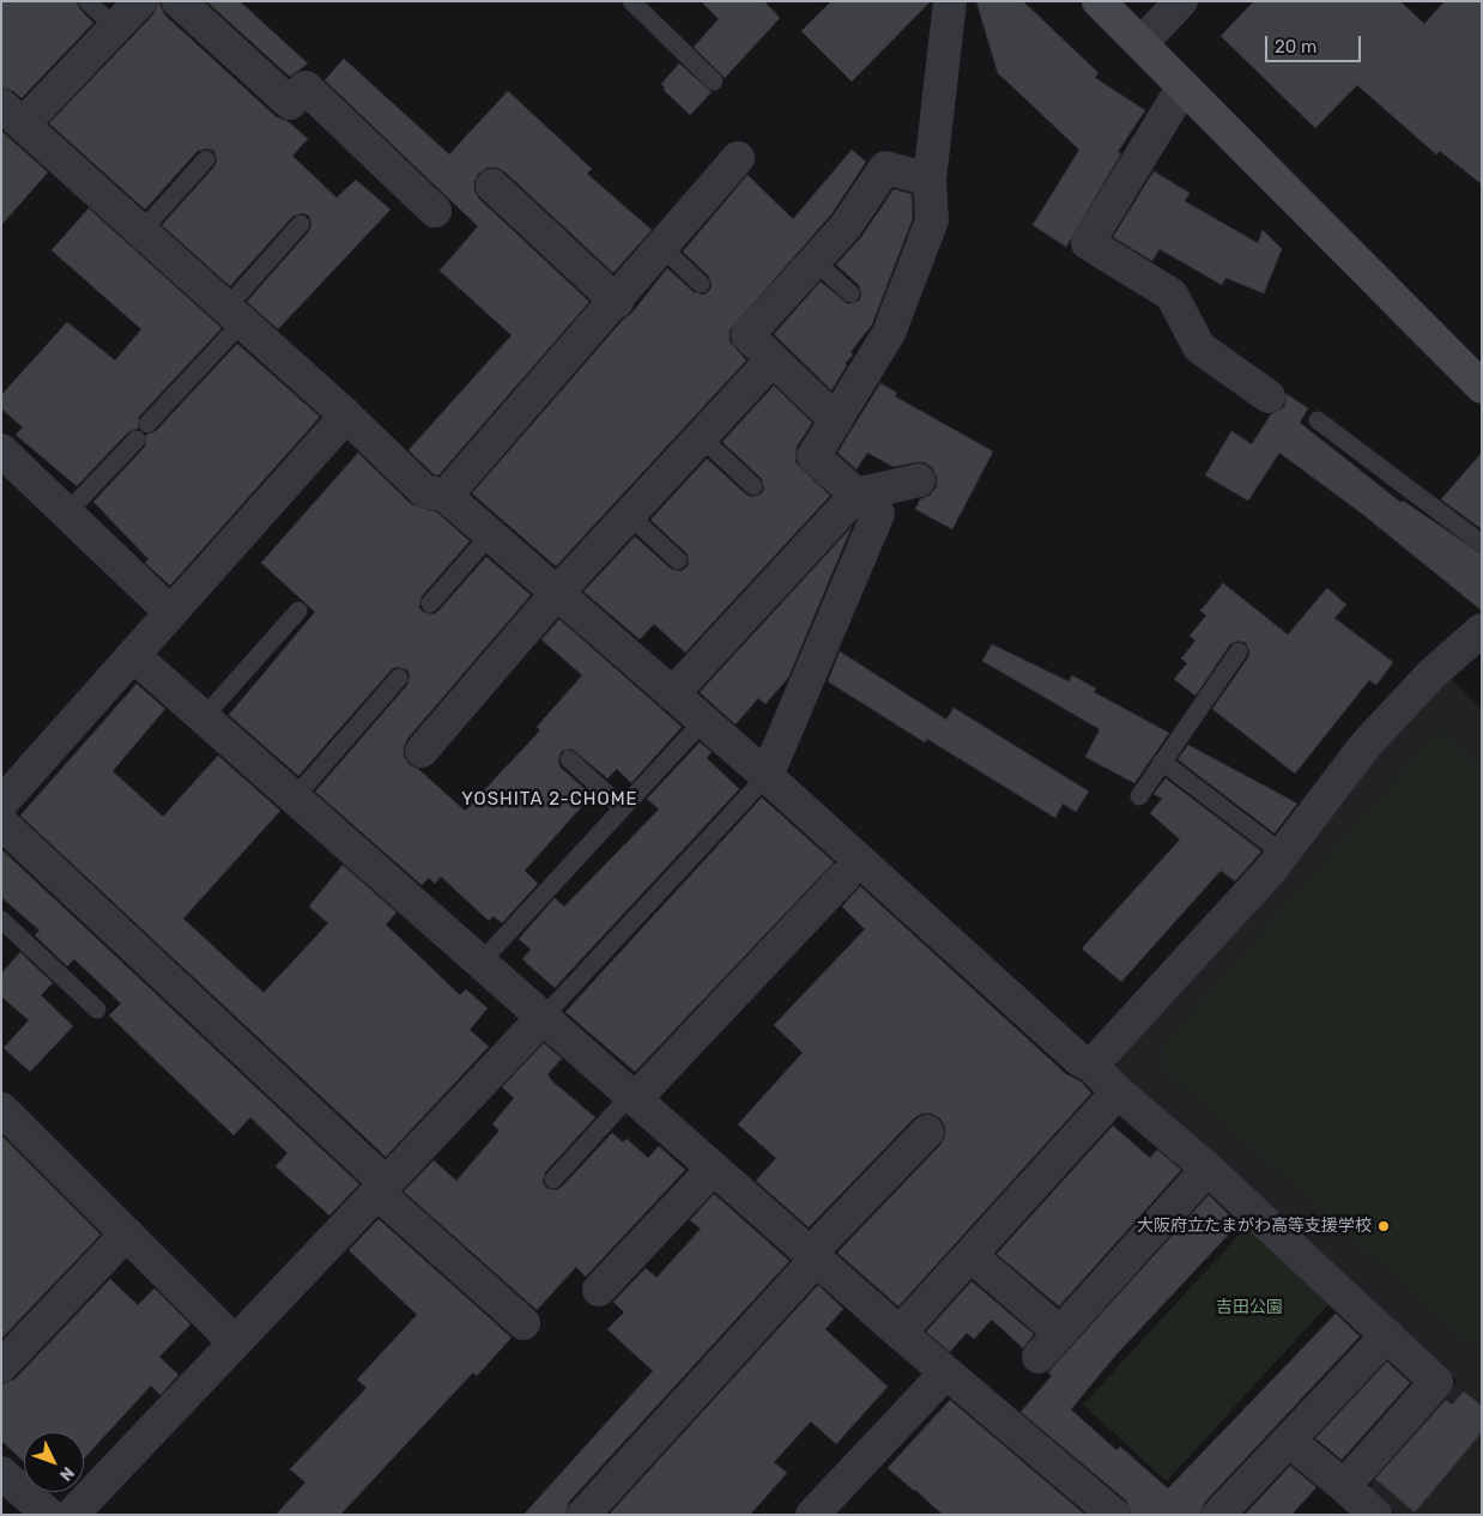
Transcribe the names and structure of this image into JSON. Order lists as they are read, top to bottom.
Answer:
{
  "districts": ["YOSHITA 2-CHOME"],
  "parks": ["吉田公園"],
  "places": ["大阪府立たまがわ高等支援学校"],
  "scale_bar": "20 m",
  "north": "bottom right"
}
